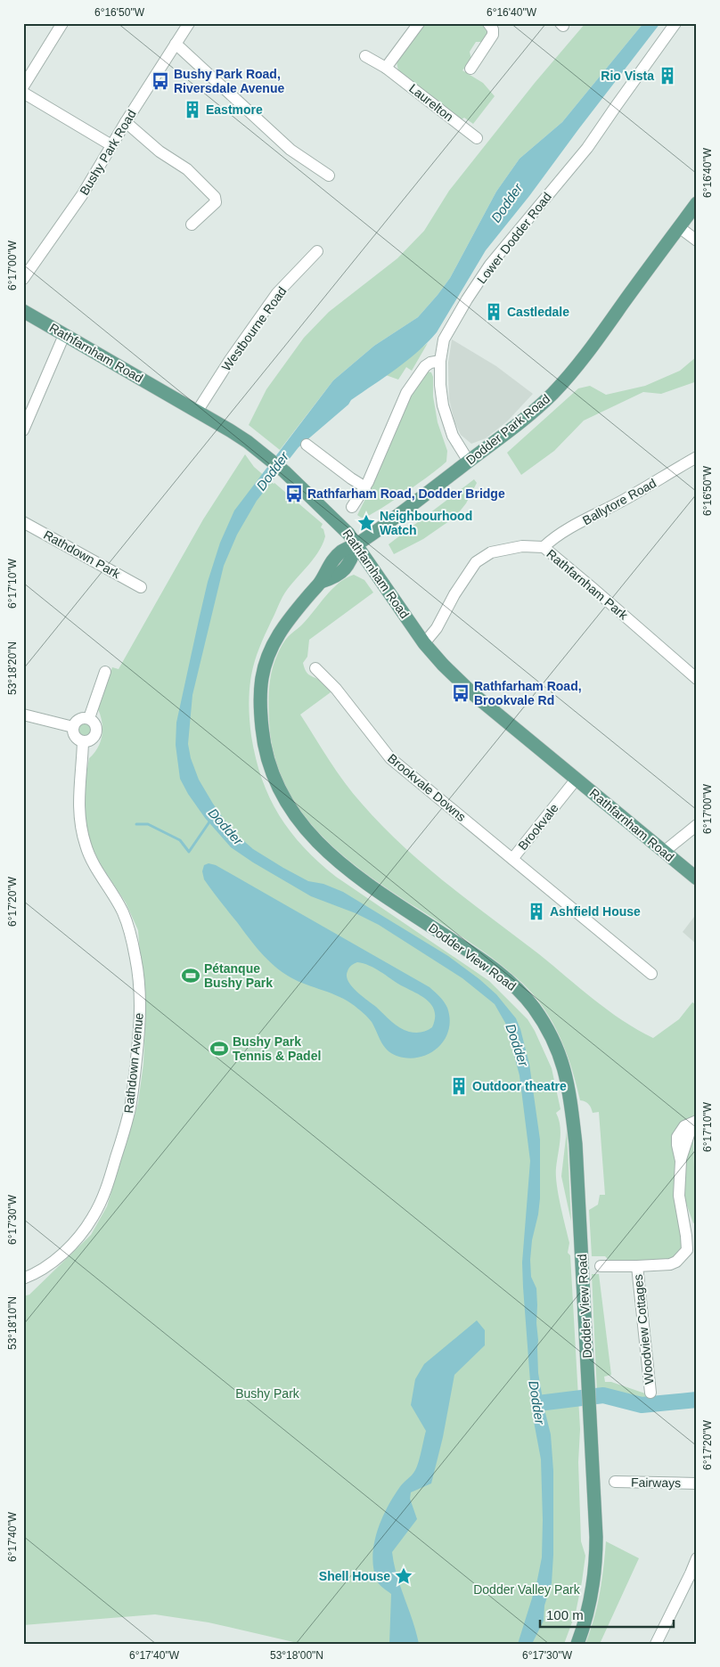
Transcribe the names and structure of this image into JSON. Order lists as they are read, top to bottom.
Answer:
{
  "streets": {
    "main road": ["Rathfarnham Road", "Dodder Park Road", "Dodder View Road"],
    "street": [
      "Laurelton",
      "Bushy Park Road",
      "Lower Dodder Road",
      "Westbourne Road",
      "Ballytore Road",
      "Rathdown Park",
      "Rathfarnham Park",
      "Brookvale Downs",
      "Brookvale",
      "Rathdown Avenue",
      "Woodview Cottages",
      "Fairways"
    ]
  },
  "crossings": [
    ["Lower Dodder Road", "Dodder Park Road"],
    ["Westbourne Road", "Rathfarnham Road"],
    ["Rathfarnham Road", "Dodder Park Road"],
    ["Rathfarnham Road", "Rathfarnham Park"],
    ["Rathfarnham Road", "Brookvale"],
    ["Rathfarnham Road", "Dodder View Road"],
    ["Dodder Park Road", "Dodder View Road"],
    ["Ballytore Road", "Rathfarnham Park"],
    ["Brookvale Downs", "Brookvale"]
  ],
  "water": ["Dodder"],
  "parks": ["Bushy Park", "Dodder Valley Park"],
  "places": {
    "building": [
      "Rio Vista",
      "Eastmore",
      "Castledale",
      "Ashfield House",
      "Outdoor theatre"
    ],
    "bus stop": ["Bushy Park Road, Riversdale Avenue", "Rathfarham Road, Dodder Bridge", "Rathfarham Road, Brookvale Rd"],
    "place": ["Neighbourhood Watch", "Shell House"],
    "sports": ["Pétanque Bushy Park", "Bushy Park Tennis & Padel"]
  },
  "scale_bar": "100 m",
  "coordinates": [
    "6°16'50\"W",
    "6°16'40\"W",
    "6°17'00\"W",
    "6°17'10\"W",
    "53°18'20\"N",
    "6°17'20\"W",
    "6°17'30\"W",
    "53°18'10\"N",
    "6°17'40\"W",
    "53°18'00\"N"
  ]
}
